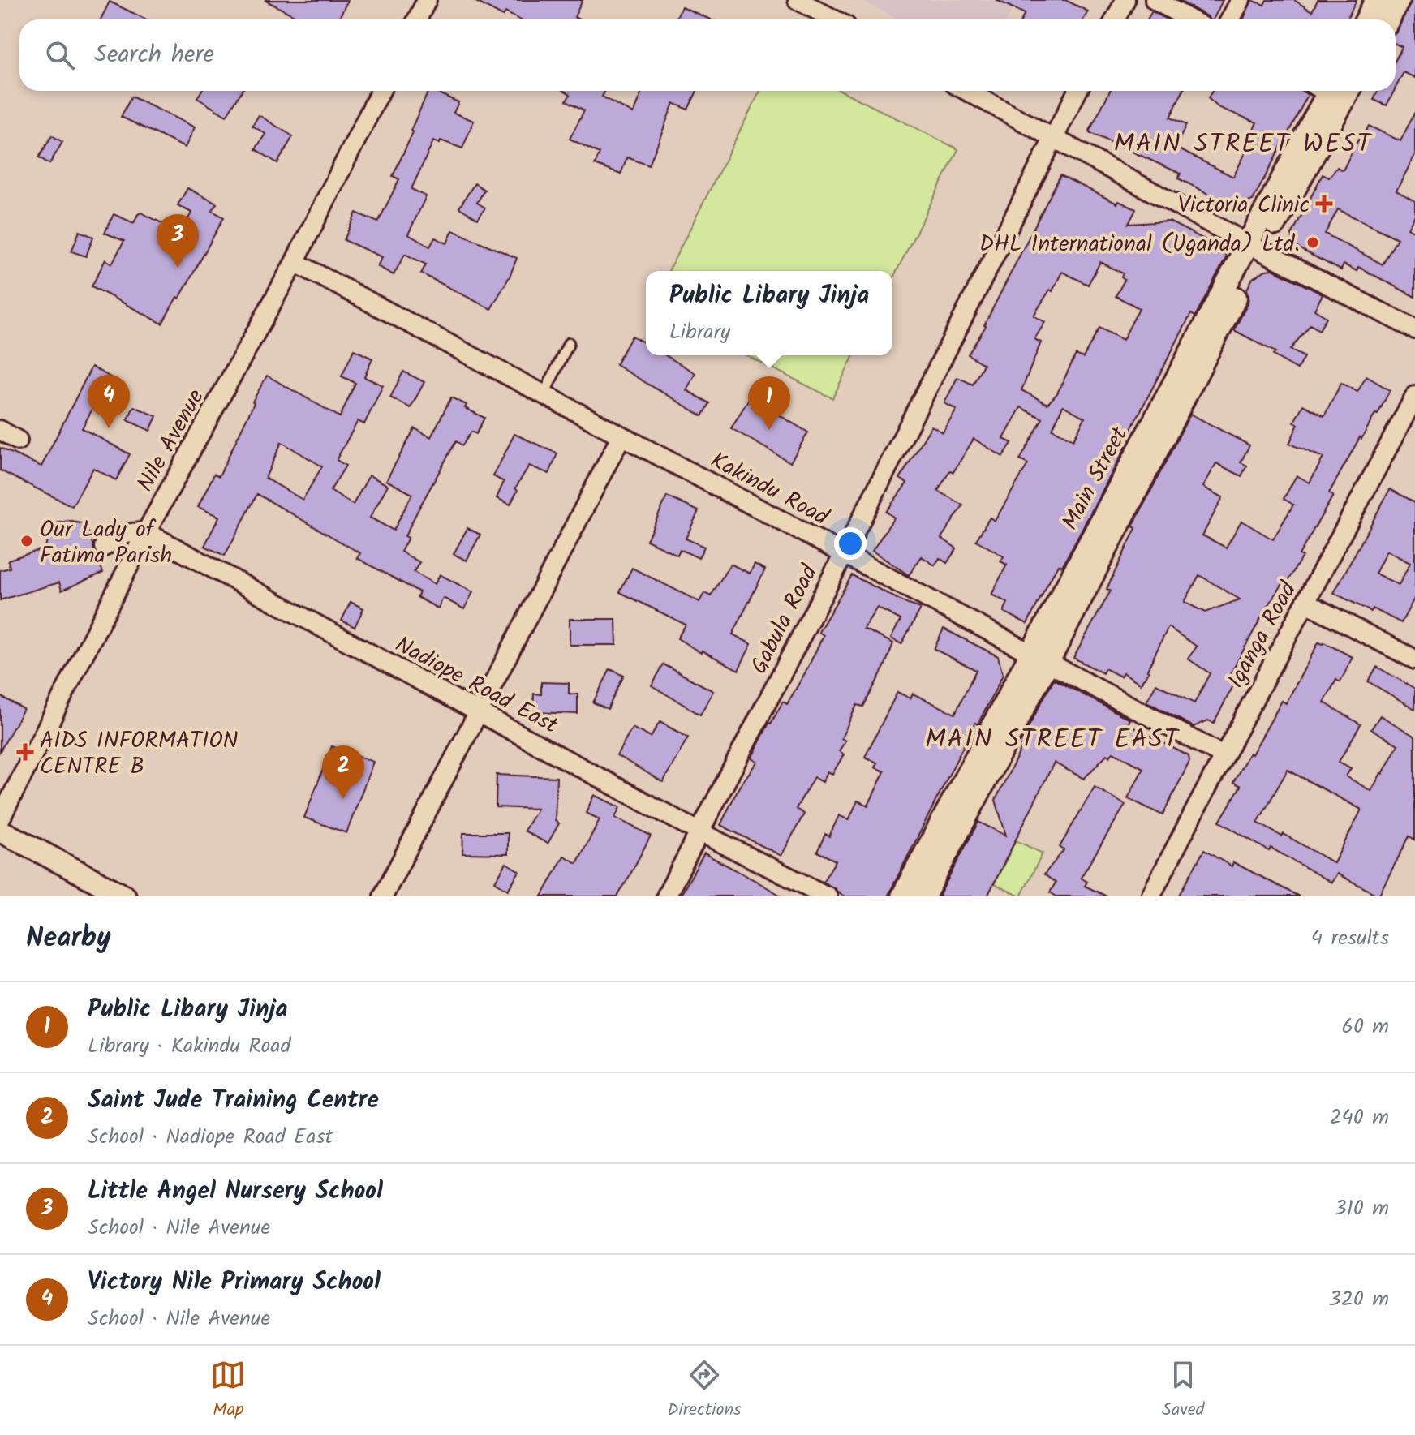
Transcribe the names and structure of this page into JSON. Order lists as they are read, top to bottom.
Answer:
{
  "streets": {
    "street": [
      "Nile Avenue",
      "Main Street",
      "Kakindu Road",
      "Gabula Road",
      "Iganga Road",
      "Nadiope Road East"
    ]
  },
  "crossings": [
    ["Nile Avenue", "Kakindu Road"],
    ["Nile Avenue", "Nadiope Road East"],
    ["Main Street", "Kakindu Road"],
    ["Kakindu Road", "Gabula Road"],
    ["Kakindu Road", "Iganga Road"],
    ["Gabula Road", "Nadiope Road East"]
  ],
  "districts": ["MAIN STREET WEST", "MAIN STREET EAST"],
  "places": {
    "health": ["Victoria Clinic", "AIDS INFORMATION CENTRE B"],
    "other": ["DHL International (Uganda) Ltd.", "Our Lady of Fatima Parish"]
  },
  "page": {
    "search": "Search here",
    "pins": [
      "3",
      "4",
      "1",
      "2"
    ],
    "popup": ["Public Libary Jinja", "Library"],
    "heading": ["Nearby", "4 results"],
    "list": [
      {
        "mark": "1",
        "name": "Public Libary Jinja",
        "note": "Library · Kakindu Road",
        "value": "60 m"
      },
      {
        "mark": "2",
        "name": "Saint Jude Training Centre",
        "note": "School · Nadiope Road East",
        "value": "240 m"
      },
      {
        "mark": "3",
        "name": "Little Angel Nursery School",
        "note": "School · Nile Avenue",
        "value": "310 m"
      },
      {
        "mark": "4",
        "name": "Victory Nile Primary School",
        "note": "School · Nile Avenue",
        "value": "320 m"
      }
    ],
    "nav": ["Map", "Directions", "Saved"]
  }
}
